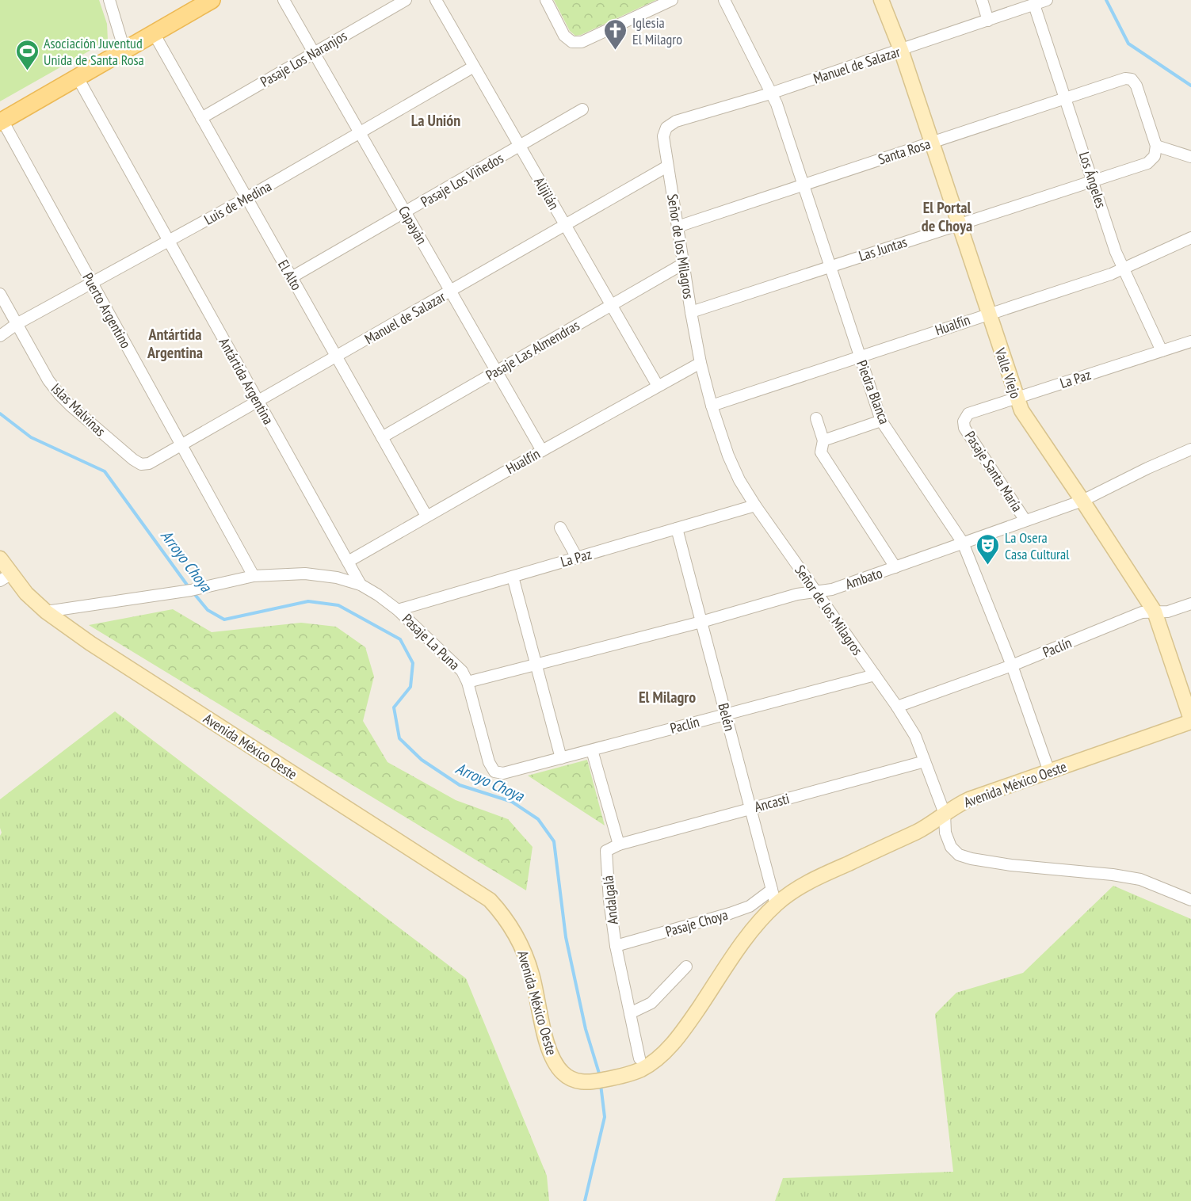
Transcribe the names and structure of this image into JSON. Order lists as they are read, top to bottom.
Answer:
{
  "streets": {
    "main road": ["Valle Viejo", "Avenida México Oeste"],
    "street": [
      "Pasaje Los Naranjos",
      "Manuel de Salazar",
      "Santa Rosa",
      "Pasaje Los Viñedos",
      "Los Ángeles",
      "Alijilán",
      "Luis de Medina",
      "Capayán",
      "Señor de los Milagros",
      "Las Juntas",
      "El Alto",
      "Puerto Argentino",
      "Hualfín",
      "Pasaje Las Almendras",
      "La Paz",
      "Antártida Argentina",
      "Piedra Blanca",
      "Islas Malvinas",
      "Pasaje Santa María",
      "Ambato",
      "Pasaje La Puna",
      "Paclín",
      "Belén",
      "Ancasti",
      "Andalgalá",
      "Pasaje Choya"
    ]
  },
  "crossings": [
    ["Pasaje Los Naranjos", "Capayán"],
    ["Pasaje Los Naranjos", "El Alto"],
    ["Manuel de Salazar", "Los Ángeles"],
    ["Manuel de Salazar", "Alijilán"],
    ["Manuel de Salazar", "Capayán"],
    ["Manuel de Salazar", "Señor de los Milagros"],
    ["Manuel de Salazar", "El Alto"],
    ["Manuel de Salazar", "Puerto Argentino"],
    ["Manuel de Salazar", "Valle Viejo"],
    ["Manuel de Salazar", "Antártida Argentina"],
    ["Manuel de Salazar", "Piedra Blanca"],
    ["Manuel de Salazar", "Islas Malvinas"],
    ["Santa Rosa", "Los Ángeles"],
    ["Santa Rosa", "Señor de los Milagros"],
    ["Santa Rosa", "Las Juntas"],
    ["Santa Rosa", "Valle Viejo"],
    ["Santa Rosa", "Piedra Blanca"],
    ["Pasaje Los Viñedos", "Alijilán"],
    ["Pasaje Los Viñedos", "Capayán"],
    ["Pasaje Los Viñedos", "El Alto"],
    ["Los Ángeles", "Las Juntas"],
    ["Los Ángeles", "Hualfín"],
    ["Los Ángeles", "La Paz"],
    ["Alijilán", "Luis de Medina"],
    ["Alijilán", "Hualfín"],
    ["Alijilán", "Pasaje Las Almendras"],
    ["Luis de Medina", "Capayán"],
    ["Luis de Medina", "El Alto"],
    ["Luis de Medina", "Puerto Argentino"],
    ["Luis de Medina", "Antártida Argentina"],
    ["Luis de Medina", "Islas Malvinas"],
    ["Capayán", "Hualfín"],
    ["Capayán", "Pasaje Las Almendras"],
    ["Señor de los Milagros", "Las Juntas"],
    ["Señor de los Milagros", "Hualfín"],
    ["Señor de los Milagros", "Pasaje Las Almendras"],
    ["Señor de los Milagros", "La Paz"],
    ["Señor de los Milagros", "Ambato"],
    ["Señor de los Milagros", "Paclín"],
    ["Señor de los Milagros", "Avenida México Oeste"],
    ["Señor de los Milagros", "Ancasti"],
    ["Las Juntas", "Valle Viejo"],
    ["Las Juntas", "Piedra Blanca"],
    ["El Alto", "Hualfín"],
    ["El Alto", "Pasaje Las Almendras"],
    ["Hualfín", "Valle Viejo"],
    ["Hualfín", "Antártida Argentina"],
    ["Hualfín", "Piedra Blanca"],
    ["Valle Viejo", "La Paz"],
    ["Valle Viejo", "Ambato"],
    ["Valle Viejo", "Paclín"],
    ["Valle Viejo", "Avenida México Oeste"],
    ["La Paz", "Pasaje Santa María"],
    ["La Paz", "Pasaje La Puna"],
    ["La Paz", "Belén"],
    ["Antártida Argentina", "Pasaje La Puna"],
    ["Piedra Blanca", "Ambato"],
    ["Piedra Blanca", "Paclín"],
    ["Piedra Blanca", "Avenida México Oeste"],
    ["Pasaje Santa María", "Ambato"],
    ["Ambato", "Pasaje La Puna"],
    ["Ambato", "Belén"],
    ["Pasaje La Puna", "Paclín"],
    ["Paclín", "Belén"],
    ["Belén", "Avenida México Oeste"],
    ["Belén", "Ancasti"],
    ["Belén", "Pasaje Choya"],
    ["Ancasti", "Andalgalá"],
    ["Andalgalá", "Pasaje Choya"]
  ],
  "districts": [
    "La Unión",
    "El Portal de Choya",
    "Antártida Argentina",
    "El Milagro"
  ],
  "water": ["Arroyo Choya"],
  "places": {
    "church": ["Iglesia El Milagro"],
    "sports": ["Asociación Juventud Unida de Santa Rosa"],
    "theatre": ["La Osera Casa Cultural"]
  }
}
